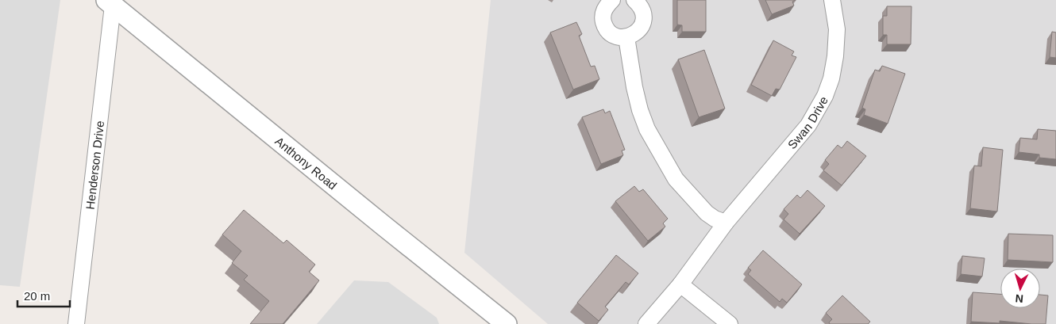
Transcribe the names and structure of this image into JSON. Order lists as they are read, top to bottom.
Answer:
{
  "streets": {
    "street": ["Swan Drive", "Anthony Road", "Henderson Drive"]
  },
  "crossings": [
    ["Anthony Road", "Henderson Drive"]
  ],
  "scale_bar": "20 m",
  "north": "bottom"
}
